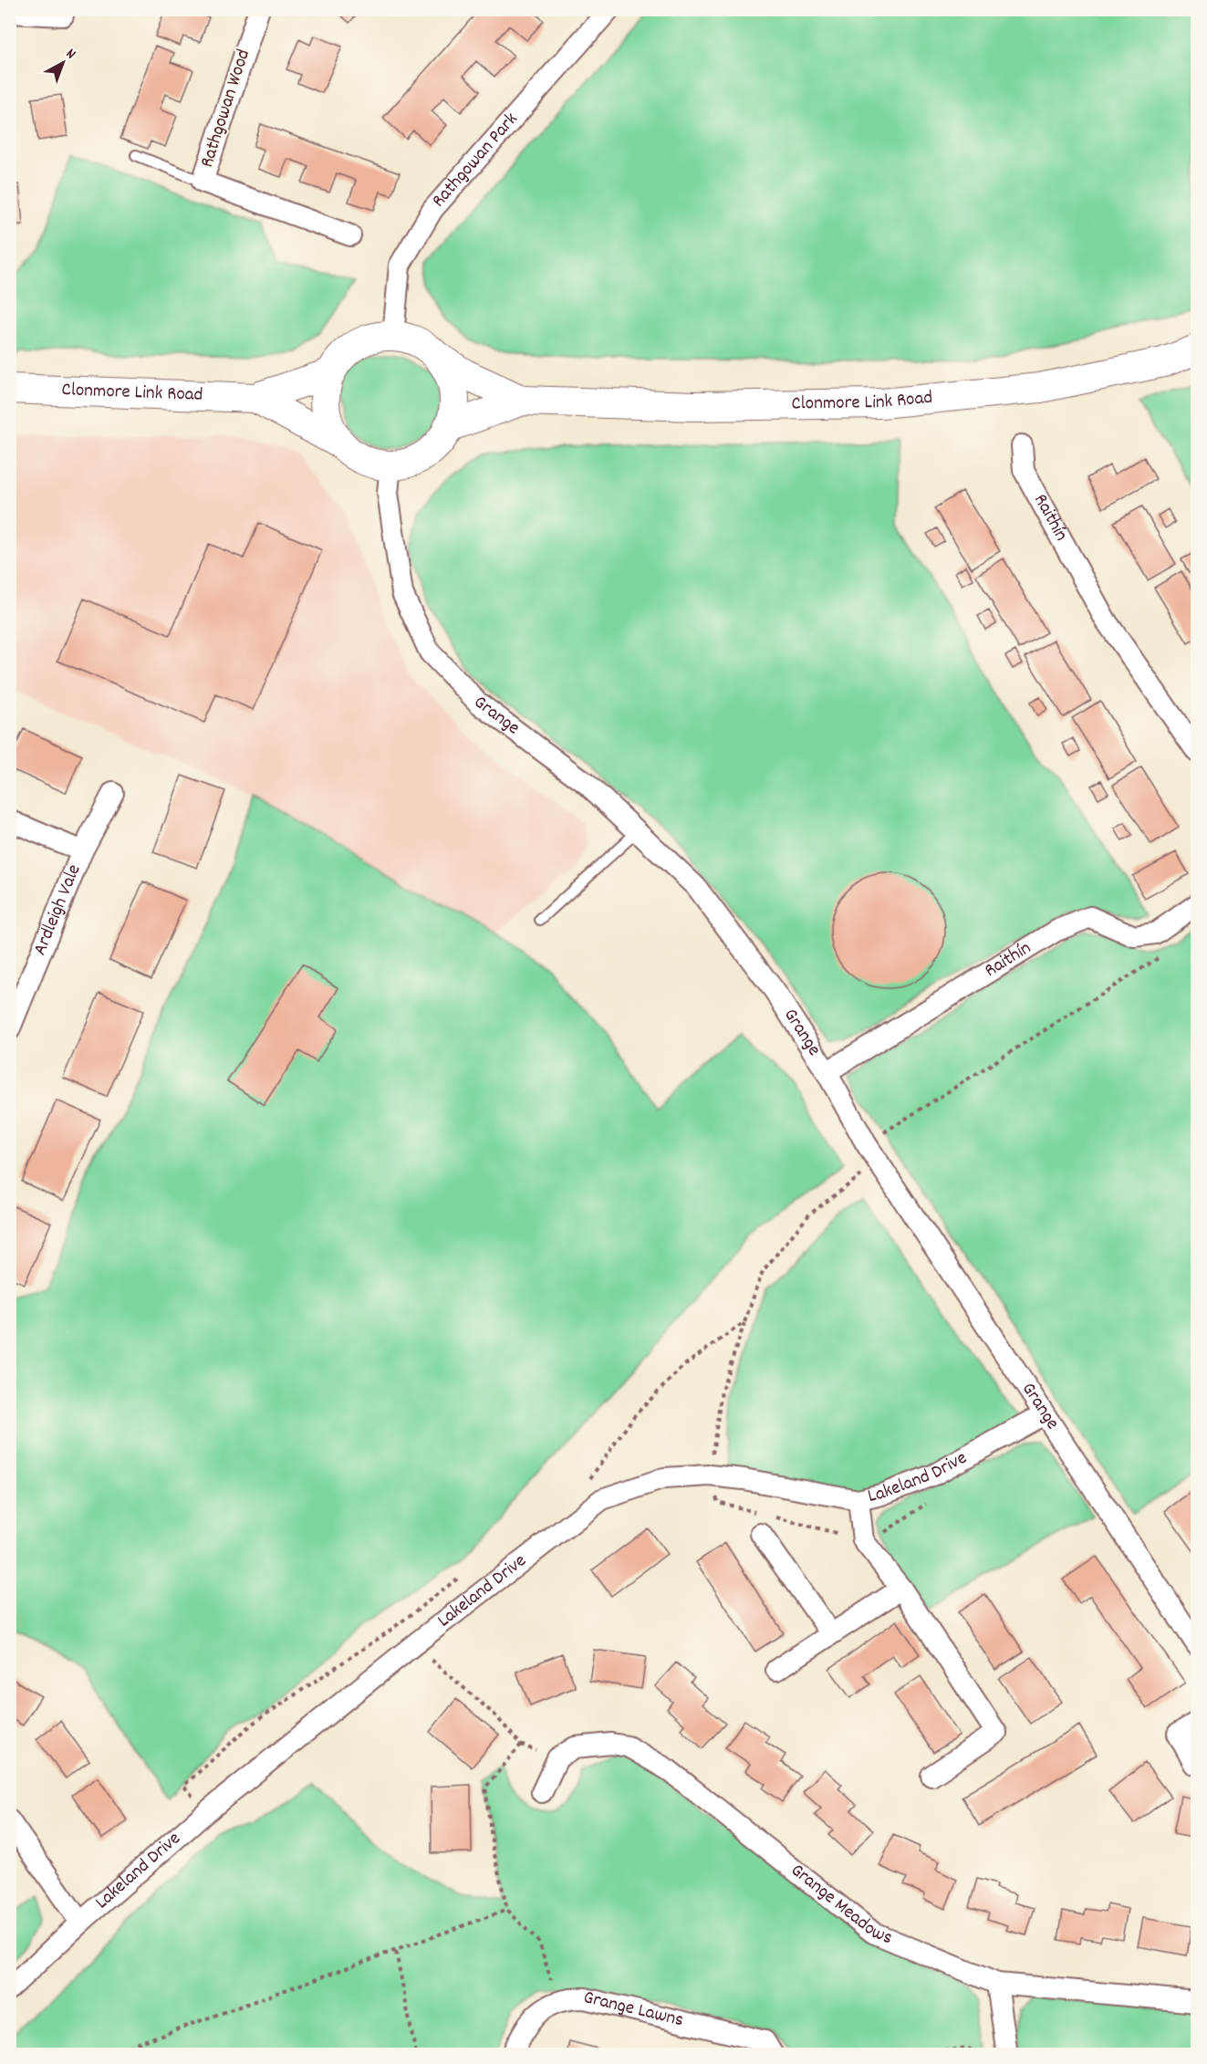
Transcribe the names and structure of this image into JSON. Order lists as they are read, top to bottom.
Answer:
{
  "streets": {
    "main road": ["Clonmore Link Road"],
    "street": [
      "Rathgowan Wood",
      "Rathgowan Park",
      "Raithín",
      "Grange",
      "Ardleigh Vale",
      "Lakeland Drive",
      "Grange Meadows",
      "Grange Lawns"
    ]
  },
  "crossings": [
    ["Rathgowan Park", "Clonmore Link Road"],
    ["Rathgowan Park", "Grange"],
    ["Clonmore Link Road", "Grange"],
    ["Raithín", "Grange"],
    ["Grange", "Lakeland Drive"]
  ],
  "north": "top right"
}
